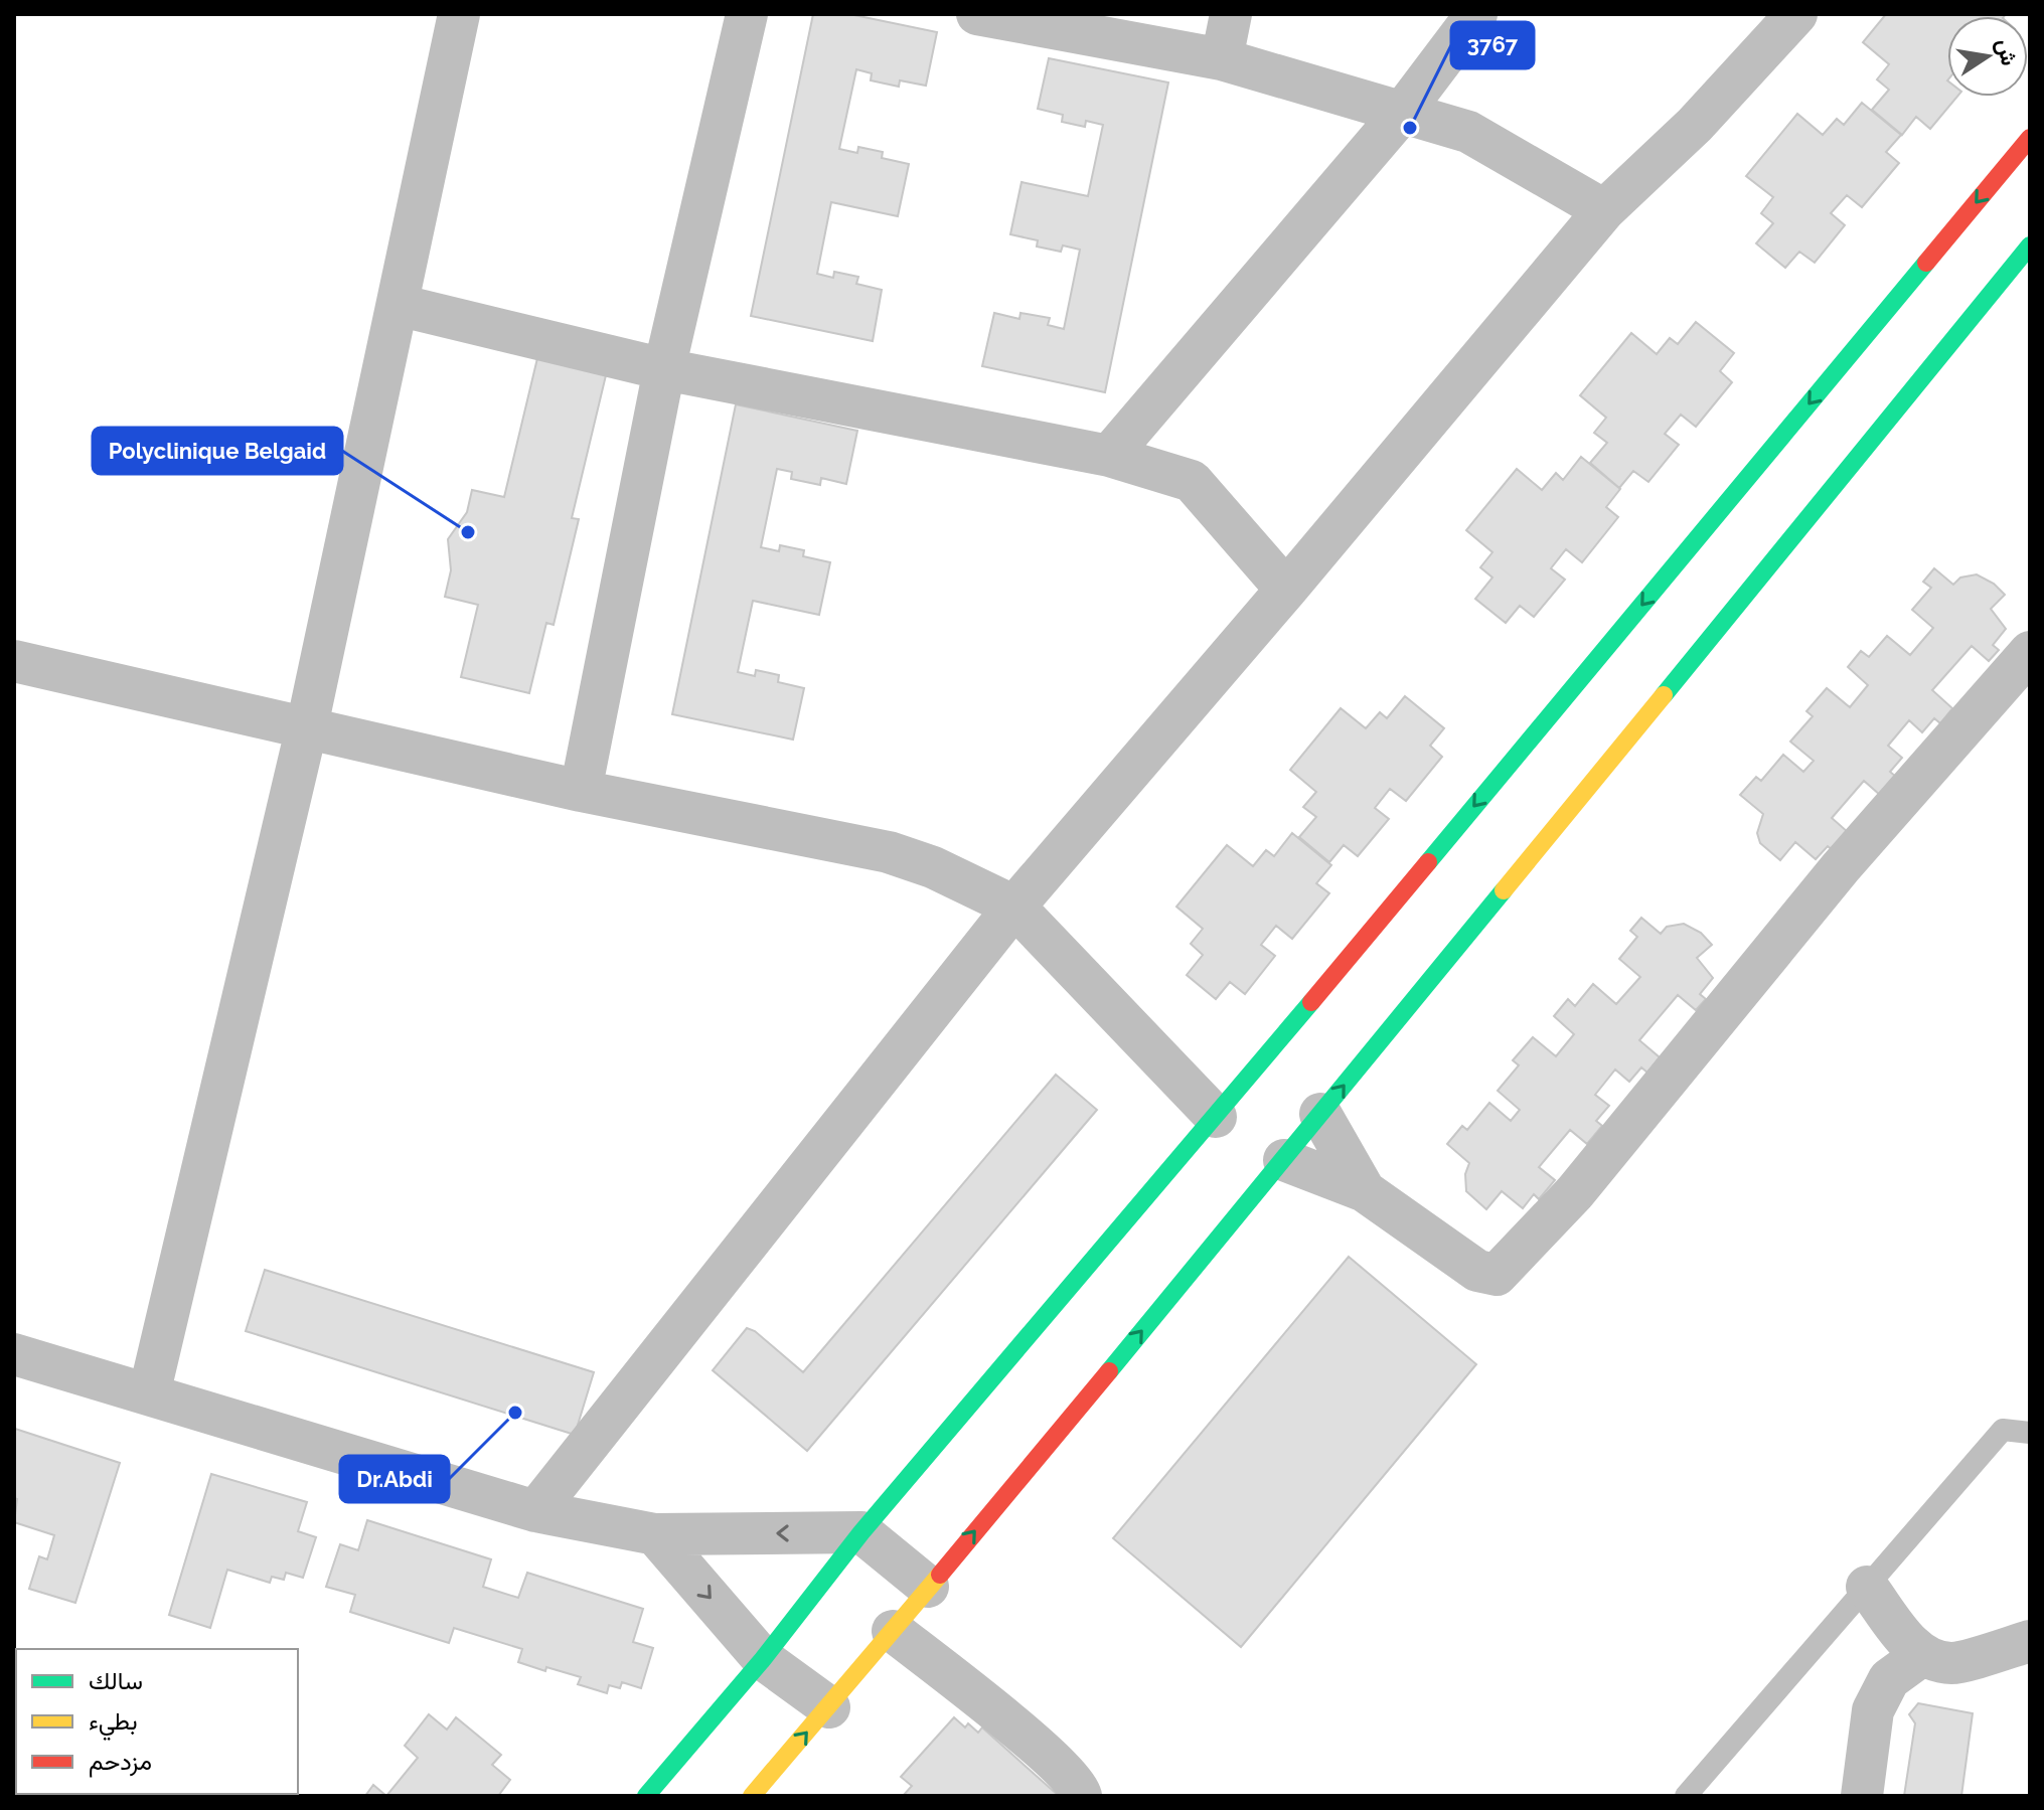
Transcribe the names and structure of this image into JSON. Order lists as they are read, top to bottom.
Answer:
{
  "places": ["3767", "Polyclinique Belgaid", "Dr.Abdi"],
  "legend": ["سالك", "بطيء", "مزدحم"],
  "north": "right"
}
